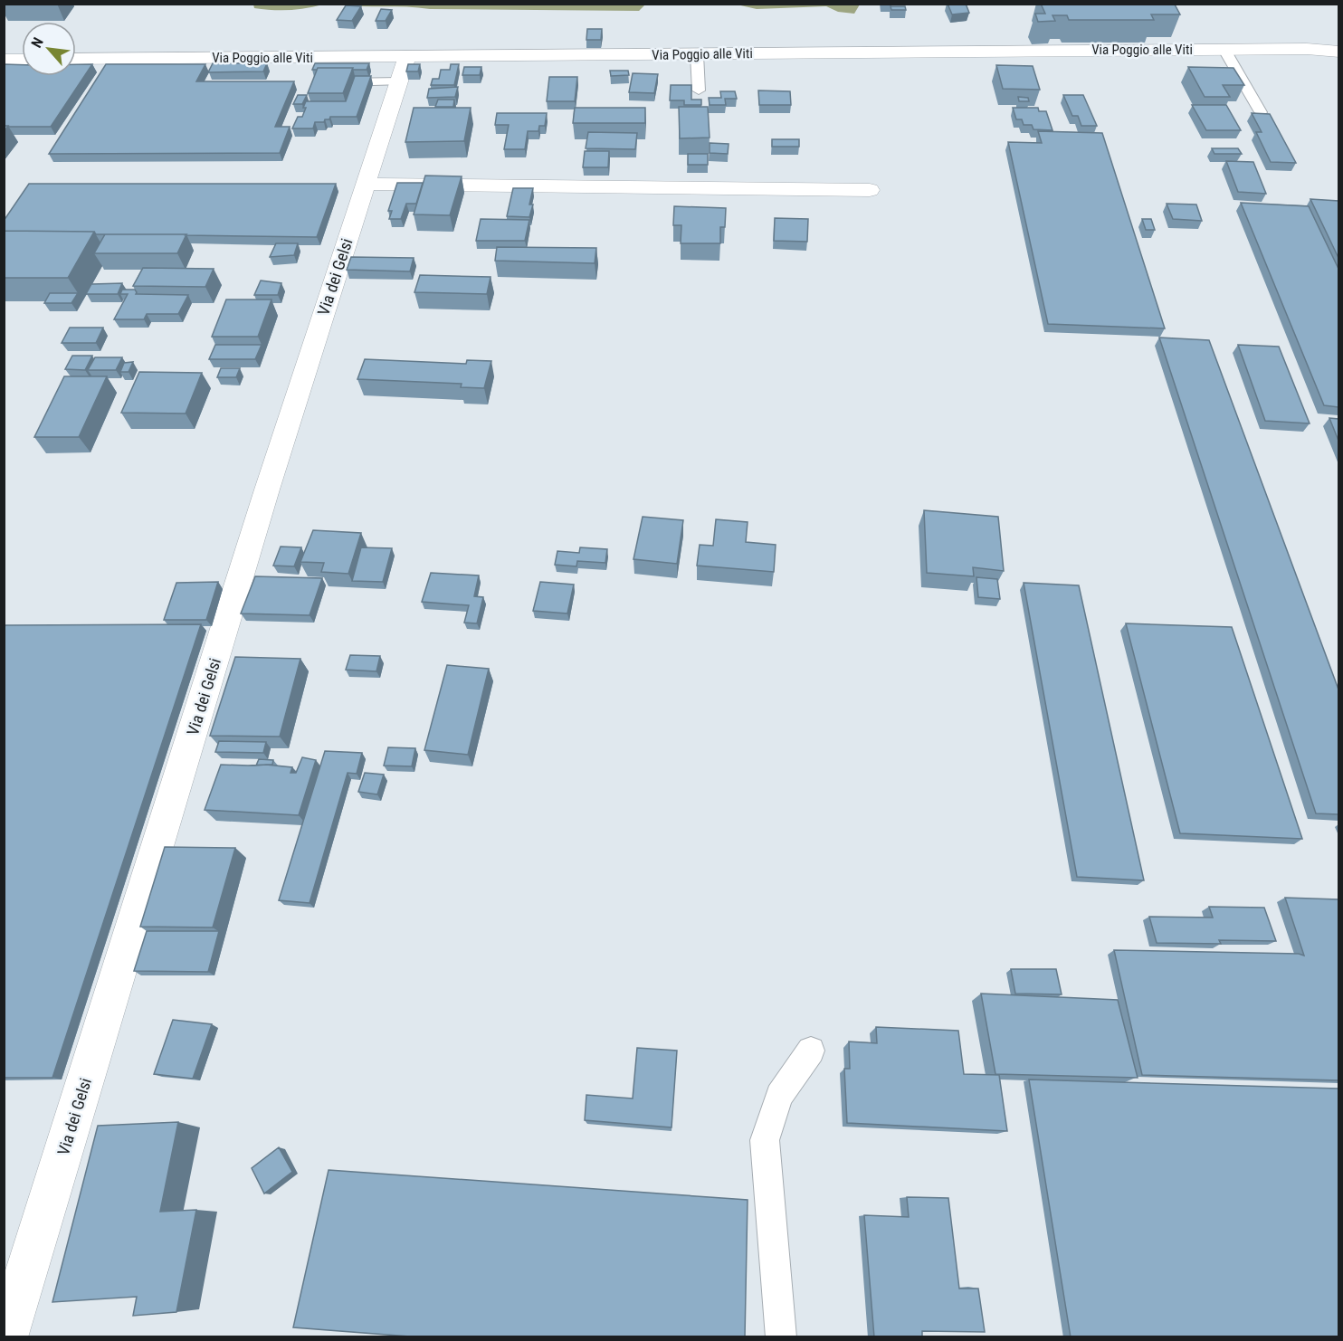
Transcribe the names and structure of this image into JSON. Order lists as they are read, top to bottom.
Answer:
{
  "streets": {
    "street": ["Via Poggio alle Viti", "Via dei Gelsi"]
  },
  "crossings": [
    ["Via Poggio alle Viti", "Via dei Gelsi"]
  ],
  "north": "top left"
}
